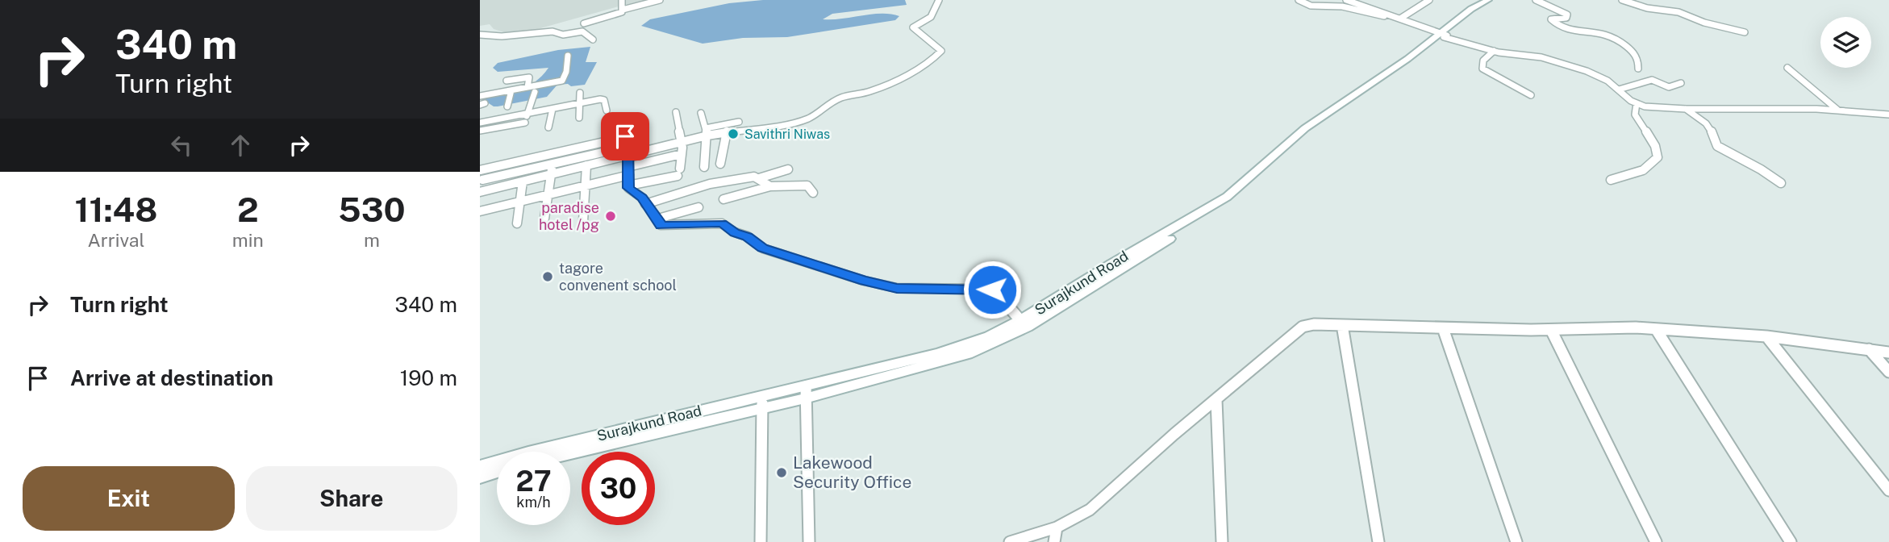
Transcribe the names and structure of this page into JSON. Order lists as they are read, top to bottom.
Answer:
{
  "streets": {
    "main road": ["Surajkund Road"]
  },
  "places": [
    "Savithri Niwas",
    "paradise hotel /pg",
    "tagore convenent school",
    "Lakewood Security Office"
  ],
  "page": {
    "turn": ["340 m", "Turn right"],
    "eta": [
      "11:48",
      "Arrival",
      "2",
      "min",
      "530",
      "m"
    ],
    "list": [
      {
        "name": "Turn right",
        "value": "340 m"
      },
      {
        "name": "Arrive at destination",
        "value": "190 m"
      }
    ],
    "speed": "27 km/h",
    "limit": "30",
    "buttons": ["Exit", "Share"]
  }
}
